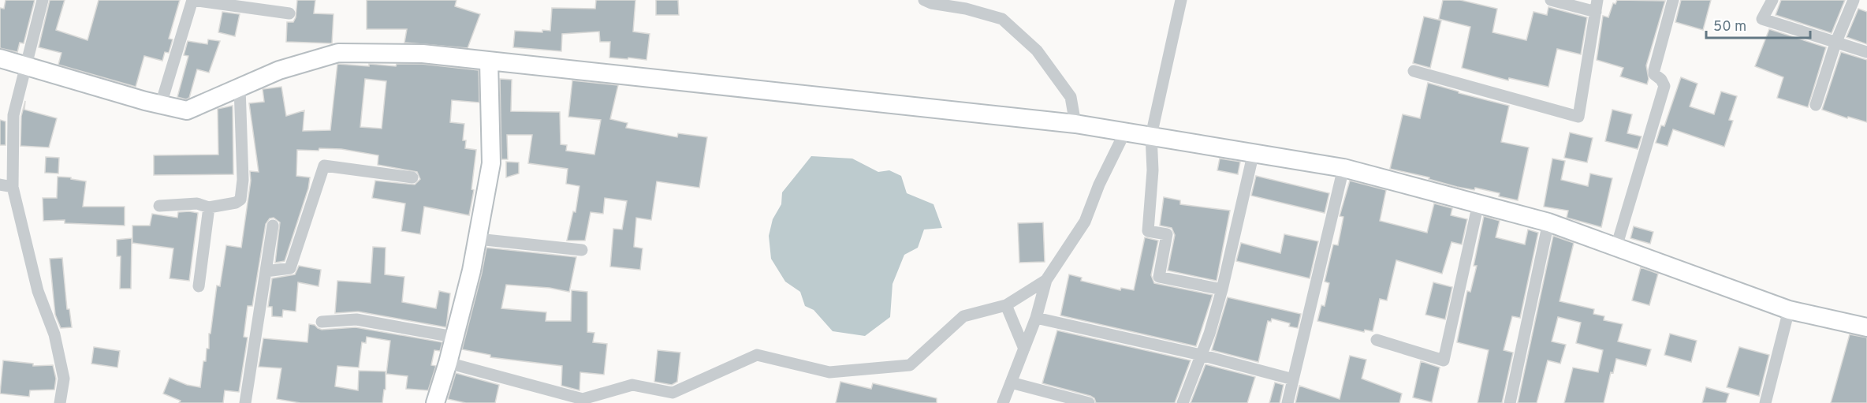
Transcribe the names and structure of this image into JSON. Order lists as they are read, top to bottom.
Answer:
{
  "scale_bar": "50 m"
}
